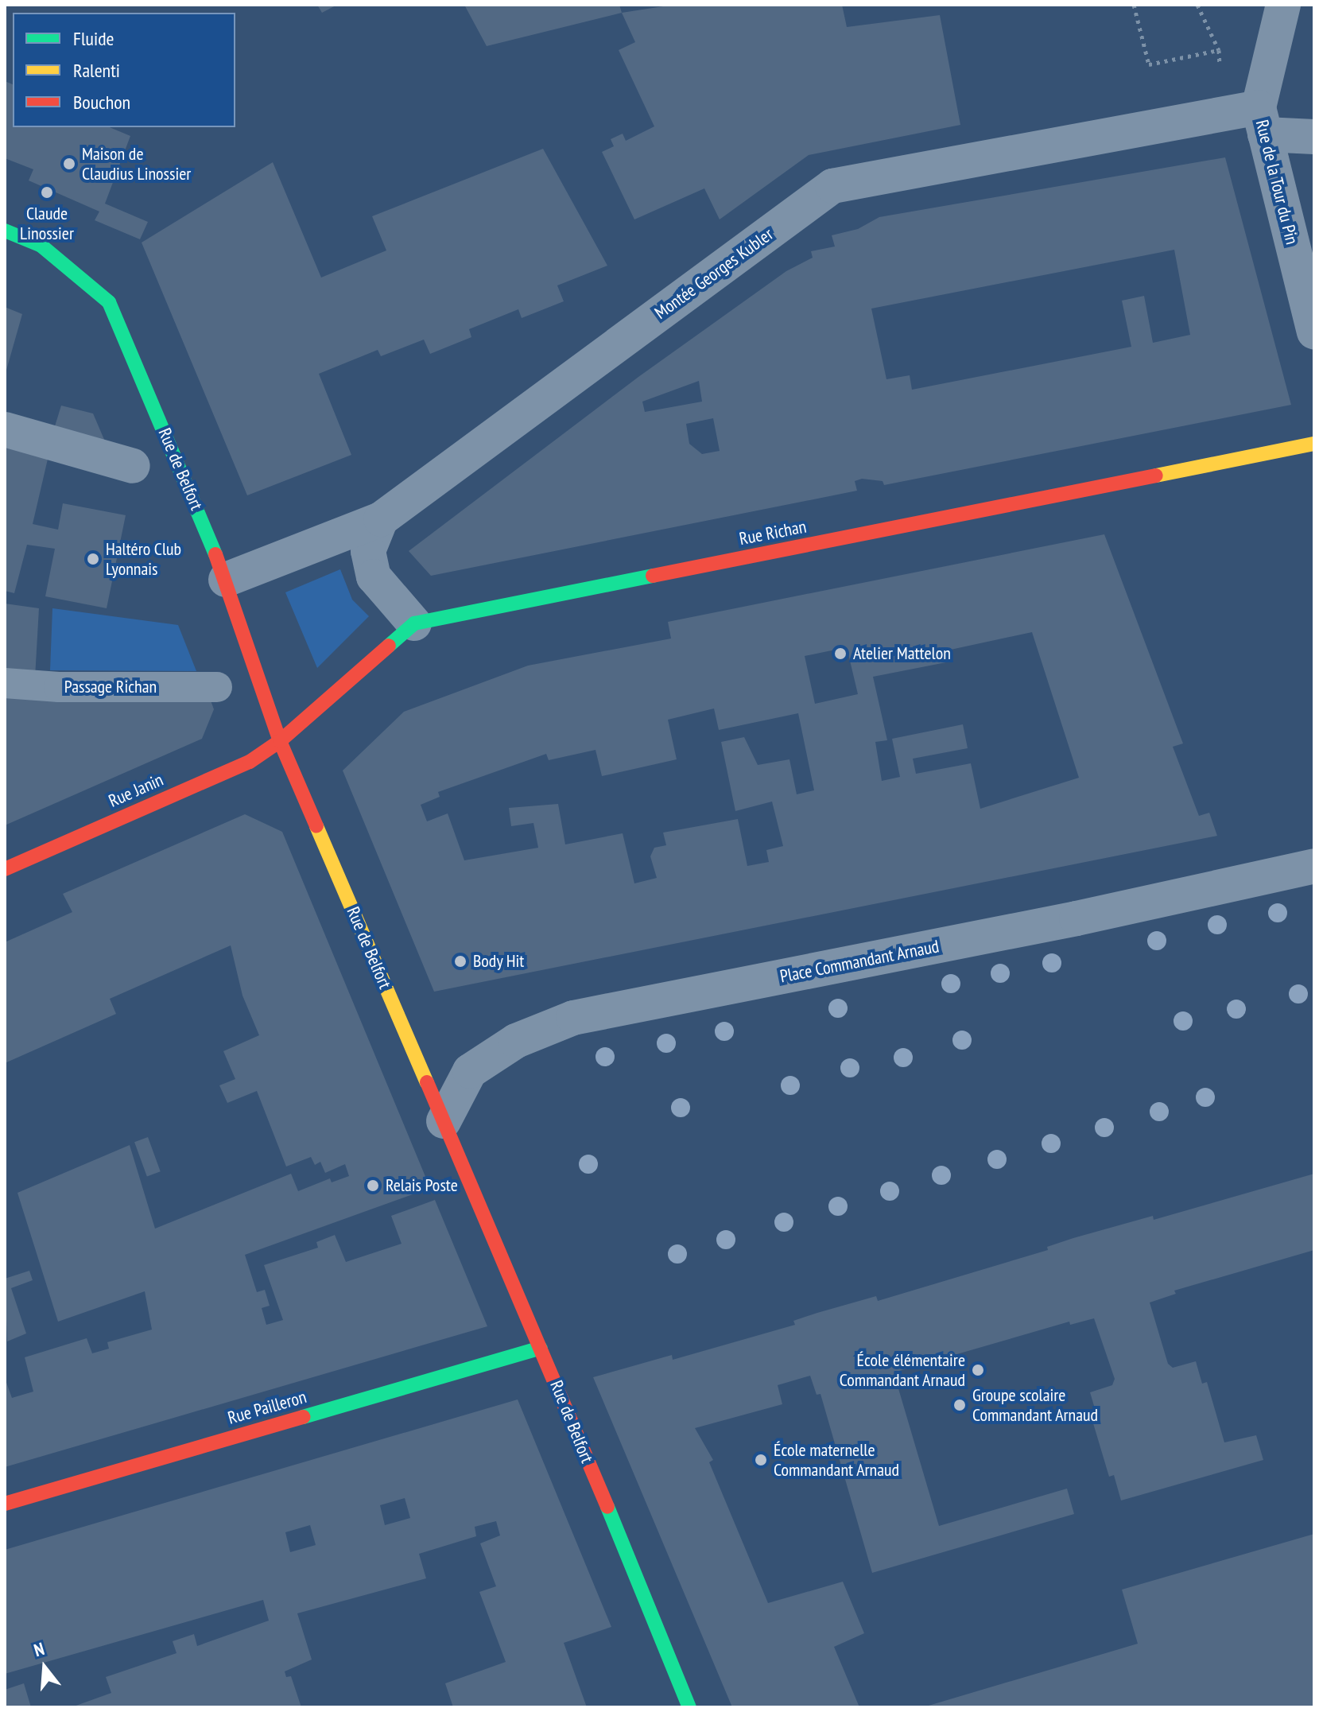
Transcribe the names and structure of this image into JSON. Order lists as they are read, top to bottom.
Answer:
{
  "streets": {
    "street": [
      "Rue de la Tour du Pin",
      "Montée Georges Kubler",
      "Rue de Belfort",
      "Rue Richan",
      "Rue Janin",
      "Place Commandant Arnaud",
      "Rue Pailleron"
    ],
    "lane": ["Passage Richan"]
  },
  "crossings": [
    ["Rue de la Tour du Pin", "Montée Georges Kubler"],
    ["Montée Georges Kubler", "Rue de Belfort"],
    ["Rue de Belfort", "Rue Richan"],
    ["Rue de Belfort", "Rue Janin"],
    ["Rue de Belfort", "Place Commandant Arnaud"],
    ["Rue de Belfort", "Rue Pailleron"],
    ["Rue Richan", "Rue Janin"]
  ],
  "places": [
    "Maison de Claudius Linossier",
    "Claude Linossier",
    "Haltéro Club Lyonnais",
    "Atelier Mattelon",
    "Body Hit",
    "Relais Poste",
    "École élémentaire Commandant Arnaud",
    "Groupe scolaire Commandant Arnaud",
    "École maternelle Commandant Arnaud"
  ],
  "legend": ["Fluide", "Ralenti", "Bouchon"],
  "north": "top"
}
